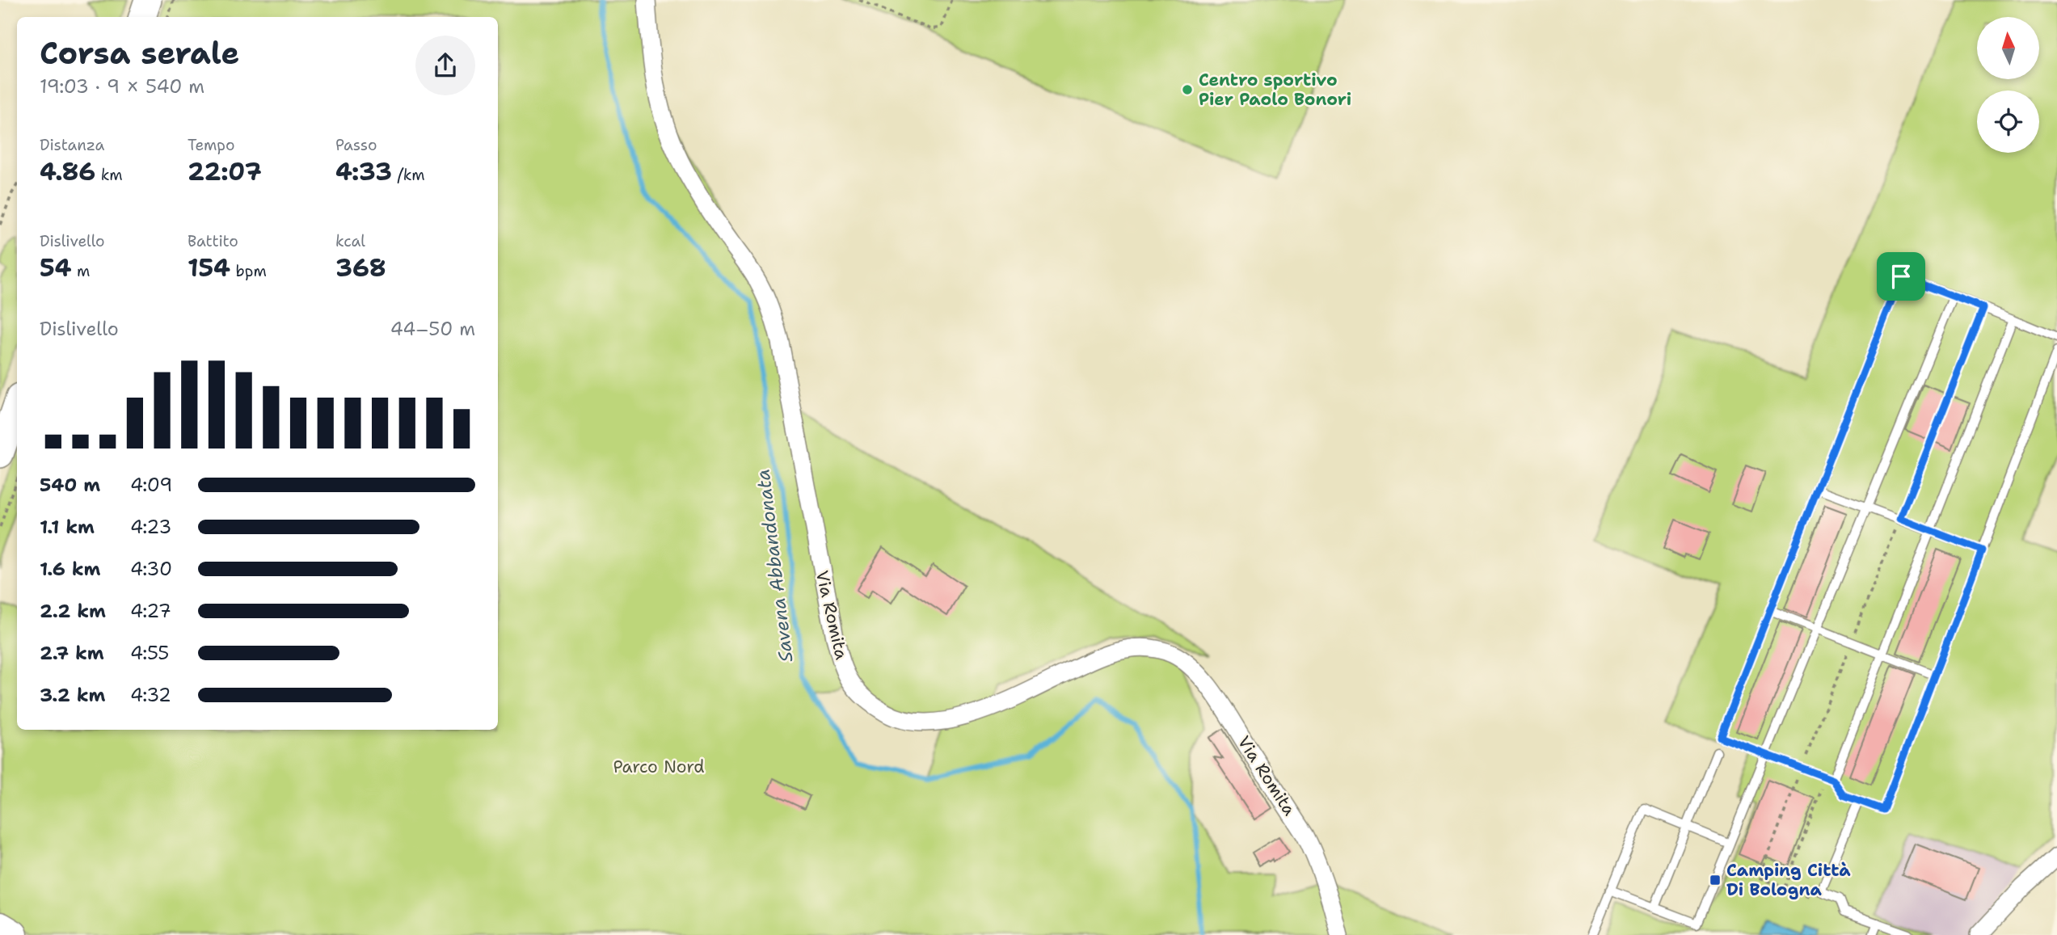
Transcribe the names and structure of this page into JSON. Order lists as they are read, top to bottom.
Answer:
{
  "streets": {
    "street": ["Via Romita"]
  },
  "water": ["Savena Abbandonata"],
  "parks": ["Parco Nord"],
  "places": {
    "other": ["Centro sportivo Pier Paolo Bonori"],
    "transit": ["Camping Città Di Bologna"]
  },
  "north": "top",
  "page": {
    "heading": ["Corsa serale", "19:03 · 9 × 540 m"],
    "stats": [
      ["Distanza", "4.86 km"],
      ["Tempo", "22:07"],
      ["Passo", "4:33 /km"],
      ["Dislivello", "54 m"],
      ["Battito", "154 bpm"],
      ["kcal", "368"]
    ],
    "chart": ["Dislivello", "44–50 m"],
    "list": [
      {
        "name": "540 m",
        "note": "4:09"
      },
      {
        "name": "1.1 km",
        "note": "4:23"
      },
      {
        "name": "1.6 km",
        "note": "4:30"
      },
      {
        "name": "2.2 km",
        "note": "4:27"
      },
      {
        "name": "2.7 km",
        "note": "4:55"
      },
      {
        "name": "3.2 km",
        "note": "4:32"
      }
    ]
  }
}
